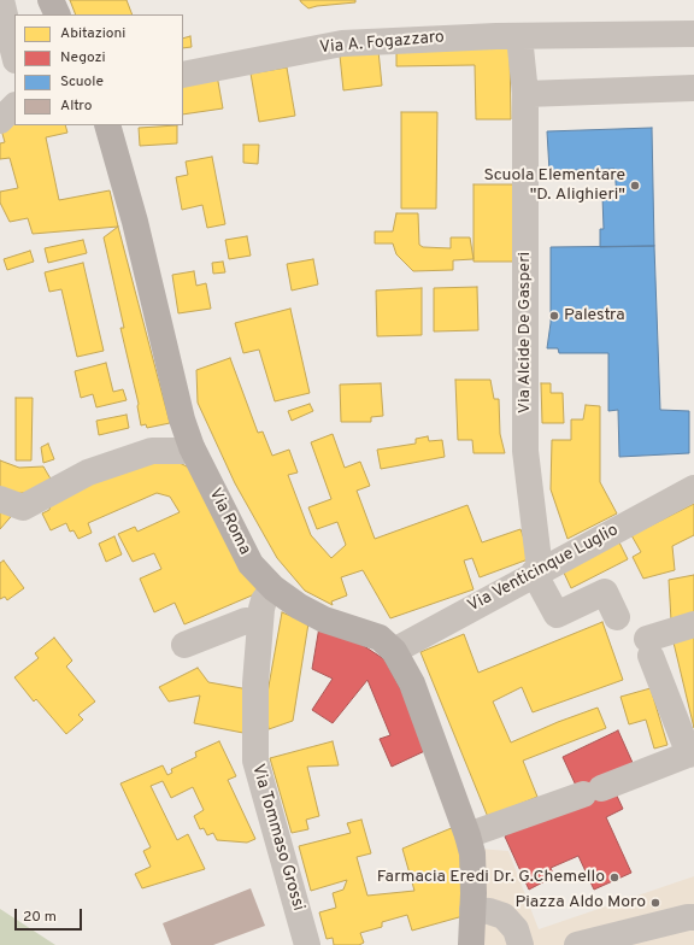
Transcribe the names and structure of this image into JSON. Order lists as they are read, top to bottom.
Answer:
{
  "streets": {
    "main road": ["Via Roma"],
    "street": [
      "Via A. Fogazzaro",
      "Via Alcide De Gasperi",
      "Via Venticinque Luglio",
      "Via Tommaso Grossi"
    ]
  },
  "crossings": [
    ["Via A. Fogazzaro", "Via Alcide De Gasperi"],
    ["Via Alcide De Gasperi", "Via Venticinque Luglio"],
    ["Via Roma", "Via Venticinque Luglio"],
    ["Via Roma", "Via Tommaso Grossi"]
  ],
  "places": [
    "Scuola Elementare \"D. Alighieri\"",
    "Palestra",
    "Farmacia Eredi Dr. G.Chemello",
    "Piazza Aldo Moro"
  ],
  "legend": [
    "Abitazioni",
    "Negozi",
    "Scuole",
    "Altro"
  ],
  "scale_bar": "20 m"
}
